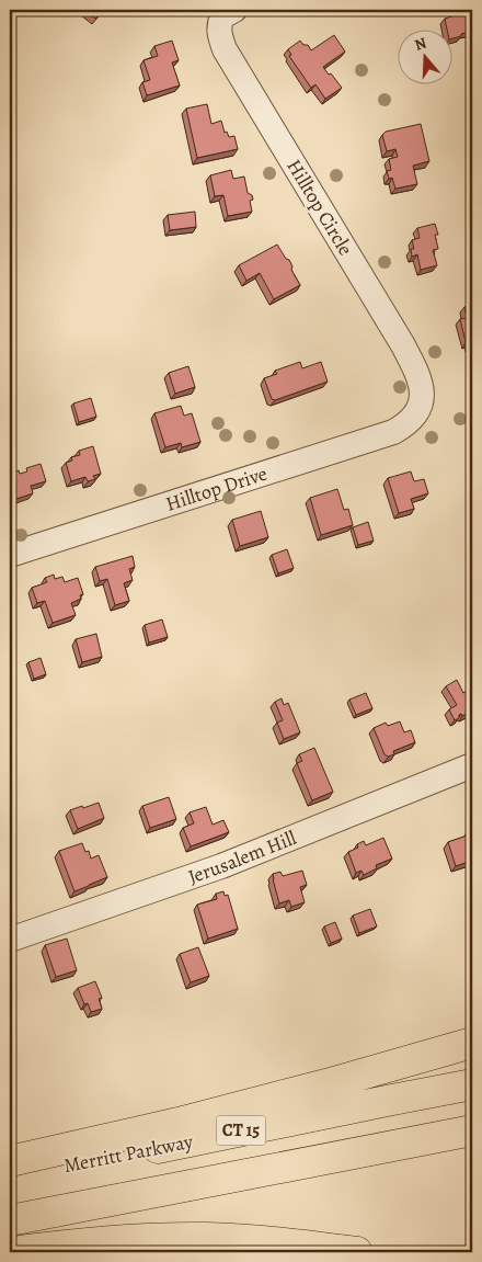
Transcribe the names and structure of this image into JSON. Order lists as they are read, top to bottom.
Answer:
{
  "streets": {
    "highway": ["CT 15", "Merritt Parkway"],
    "street": ["Hilltop Circle", "Hilltop Drive", "Jerusalem Hill"]
  },
  "crossings": [
    ["Hilltop Circle", "Hilltop Drive"]
  ],
  "north": "top"
}
